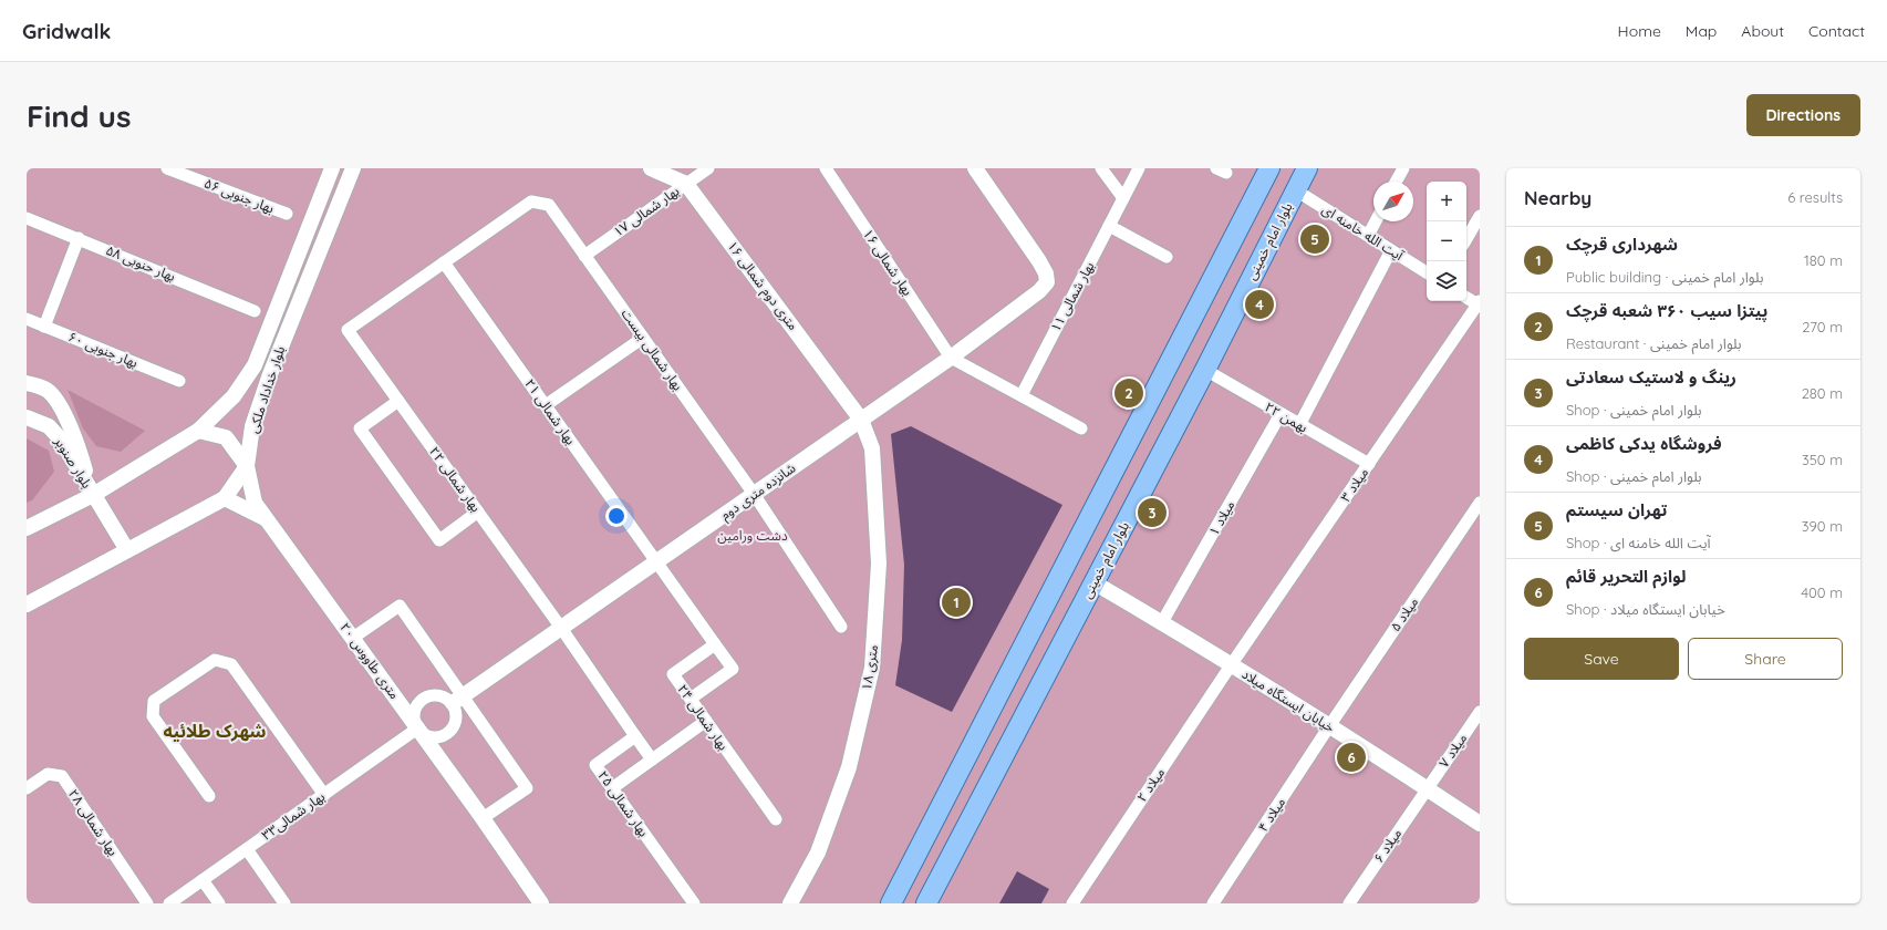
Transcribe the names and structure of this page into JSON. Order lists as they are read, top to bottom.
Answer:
{
  "streets": {
    "main road": ["بلوار امام خمینی"],
    "street": [
      "بهار جنوبی ۵۶",
      "بهار شمالی ۱۷",
      "آیت الله خامنه ای",
      "بهار شمالی ۱۶",
      "بهار حنوبی ۵۸",
      "۱۶ متری دوم شمالی",
      "بهار شمالی ۱۱",
      "بهار جنوبی ۶۰",
      "بهار شمالی بیست",
      "بلوار خداداد ملکی",
      "بهار شمالی ۲۱",
      "۲۲ بهمن",
      "بلوار صنوبر",
      "بهار شمالی ۲۲",
      "میلاد ۳",
      "شانزده متری دوم",
      "میلاد ۱",
      "میلاد ۵",
      "۲۰ متری طاووس",
      "۱۸ متری",
      "خیابان ایستگاه میلاد",
      "بهار شمالی ۲۴",
      "میلاد ۷",
      "میلاد ۲",
      "بهار شمالی ۲۵",
      "میلاد ۴",
      "بهار شمالی۳۳",
      "بهار شمالی ۲۸",
      "میلاد ۶"
    ]
  },
  "crossings": [
    ["بهار شمالی ۱۷", "۱۶ متری دوم شمالی"],
    ["بهار شمالی ۱۷", "بهار شمالی بیست"],
    ["آیت الله خامنه ای", "بلوار امام خمینی"],
    ["بلوار امام خمینی", "۲۲ بهمن"],
    ["بلوار امام خمینی", "خیابان ایستگاه میلاد"],
    ["بهار شمالی ۱۶", "شانزده متری دوم"],
    ["۱۶ متری دوم شمالی", "شانزده متری دوم"],
    ["۱۶ متری دوم شمالی", "۱۸ متری"],
    ["بهار شمالی بیست", "بهار شمالی ۲۱"],
    ["بهار شمالی بیست", "بهار شمالی ۲۲"],
    ["بهار شمالی بیست", "شانزده متری دوم"],
    ["بلوار خداداد ملکی", "بلوار صنوبر"],
    ["بلوار خداداد ملکی", "۲۰ متری طاووس"],
    ["بهار شمالی ۲۱", "بهار شمالی ۲۲"],
    ["بهار شمالی ۲۱", "شانزده متری دوم"],
    ["۲۲ بهمن", "میلاد ۳"],
    ["۲۲ بهمن", "میلاد ۱"],
    ["بهار شمالی ۲۲", "شانزده متری دوم"],
    ["میلاد ۳", "خیابان ایستگاه میلاد"],
    ["میلاد ۳", "میلاد ۲"],
    ["شانزده متری دوم", "۲۰ متری طاووس"],
    ["شانزده متری دوم", "۱۸ متری"],
    ["شانزده متری دوم", "بهار شمالی۳۳"],
    ["میلاد ۱", "خیابان ایستگاه میلاد"],
    ["میلاد ۵", "خیابان ایستگاه میلاد"],
    ["میلاد ۵", "میلاد ۴"],
    ["۲۰ متری طاووس", "بهار شمالی۳۳"],
    ["خیابان ایستگاه میلاد", "میلاد ۷"],
    ["خیابان ایستگاه میلاد", "میلاد ۲"],
    ["خیابان ایستگاه میلاد", "میلاد ۴"],
    ["خیابان ایستگاه میلاد", "میلاد ۶"],
    ["میلاد ۷", "میلاد ۶"]
  ],
  "districts": ["شهرک طلائیه"],
  "parks": ["دشت ورامین"],
  "north": "top right",
  "page": {
    "header": "Gridwalk",
    "nav": [
      "Home",
      "Map",
      "About",
      "Contact"
    ],
    "buttons": [
      "Directions",
      ["Save", "Share"]
    ],
    "title": "Find us",
    "heading": ["Nearby", "6 results"],
    "map_buttons": ["+", "−"],
    "pins": [
      "5",
      "4",
      "2",
      "3",
      "1",
      "6"
    ],
    "list": [
      {
        "mark": "1",
        "name": "شهرداری قرچک",
        "note": "Public building · بلوار امام خمینی",
        "value": "180 m"
      },
      {
        "mark": "2",
        "name": "پیتزا سیب ۳۶۰ شعبه قرچک",
        "note": "Restaurant · بلوار امام خمینی",
        "value": "270 m"
      },
      {
        "mark": "3",
        "name": "رینگ و لاستیک سعادتی",
        "note": "Shop · بلوار امام خمینی",
        "value": "280 m"
      },
      {
        "mark": "4",
        "name": "فروشگاه یدکی کاظمی",
        "note": "Shop · بلوار امام خمینی",
        "value": "350 m"
      },
      {
        "mark": "5",
        "name": "تهران سیستم",
        "note": "Shop · آیت الله خامنه ای",
        "value": "390 m"
      },
      {
        "mark": "6",
        "name": "لوازم التحریر قائم",
        "note": "Shop · خیابان ایستگاه میلاد",
        "value": "400 m"
      }
    ]
  }
}
